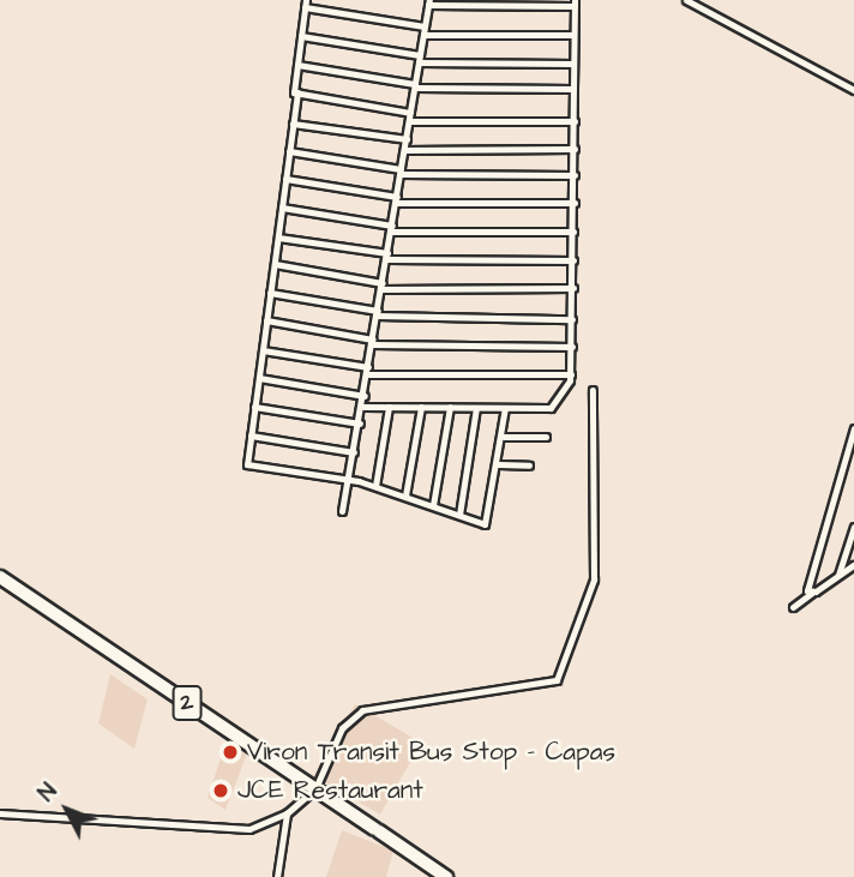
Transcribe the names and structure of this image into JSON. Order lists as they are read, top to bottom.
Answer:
{
  "streets": {
    "highway": ["2"]
  },
  "places": ["Viron Transit Bus Stop - Capas", "JCE Restaurant"],
  "north": "top left"
}
